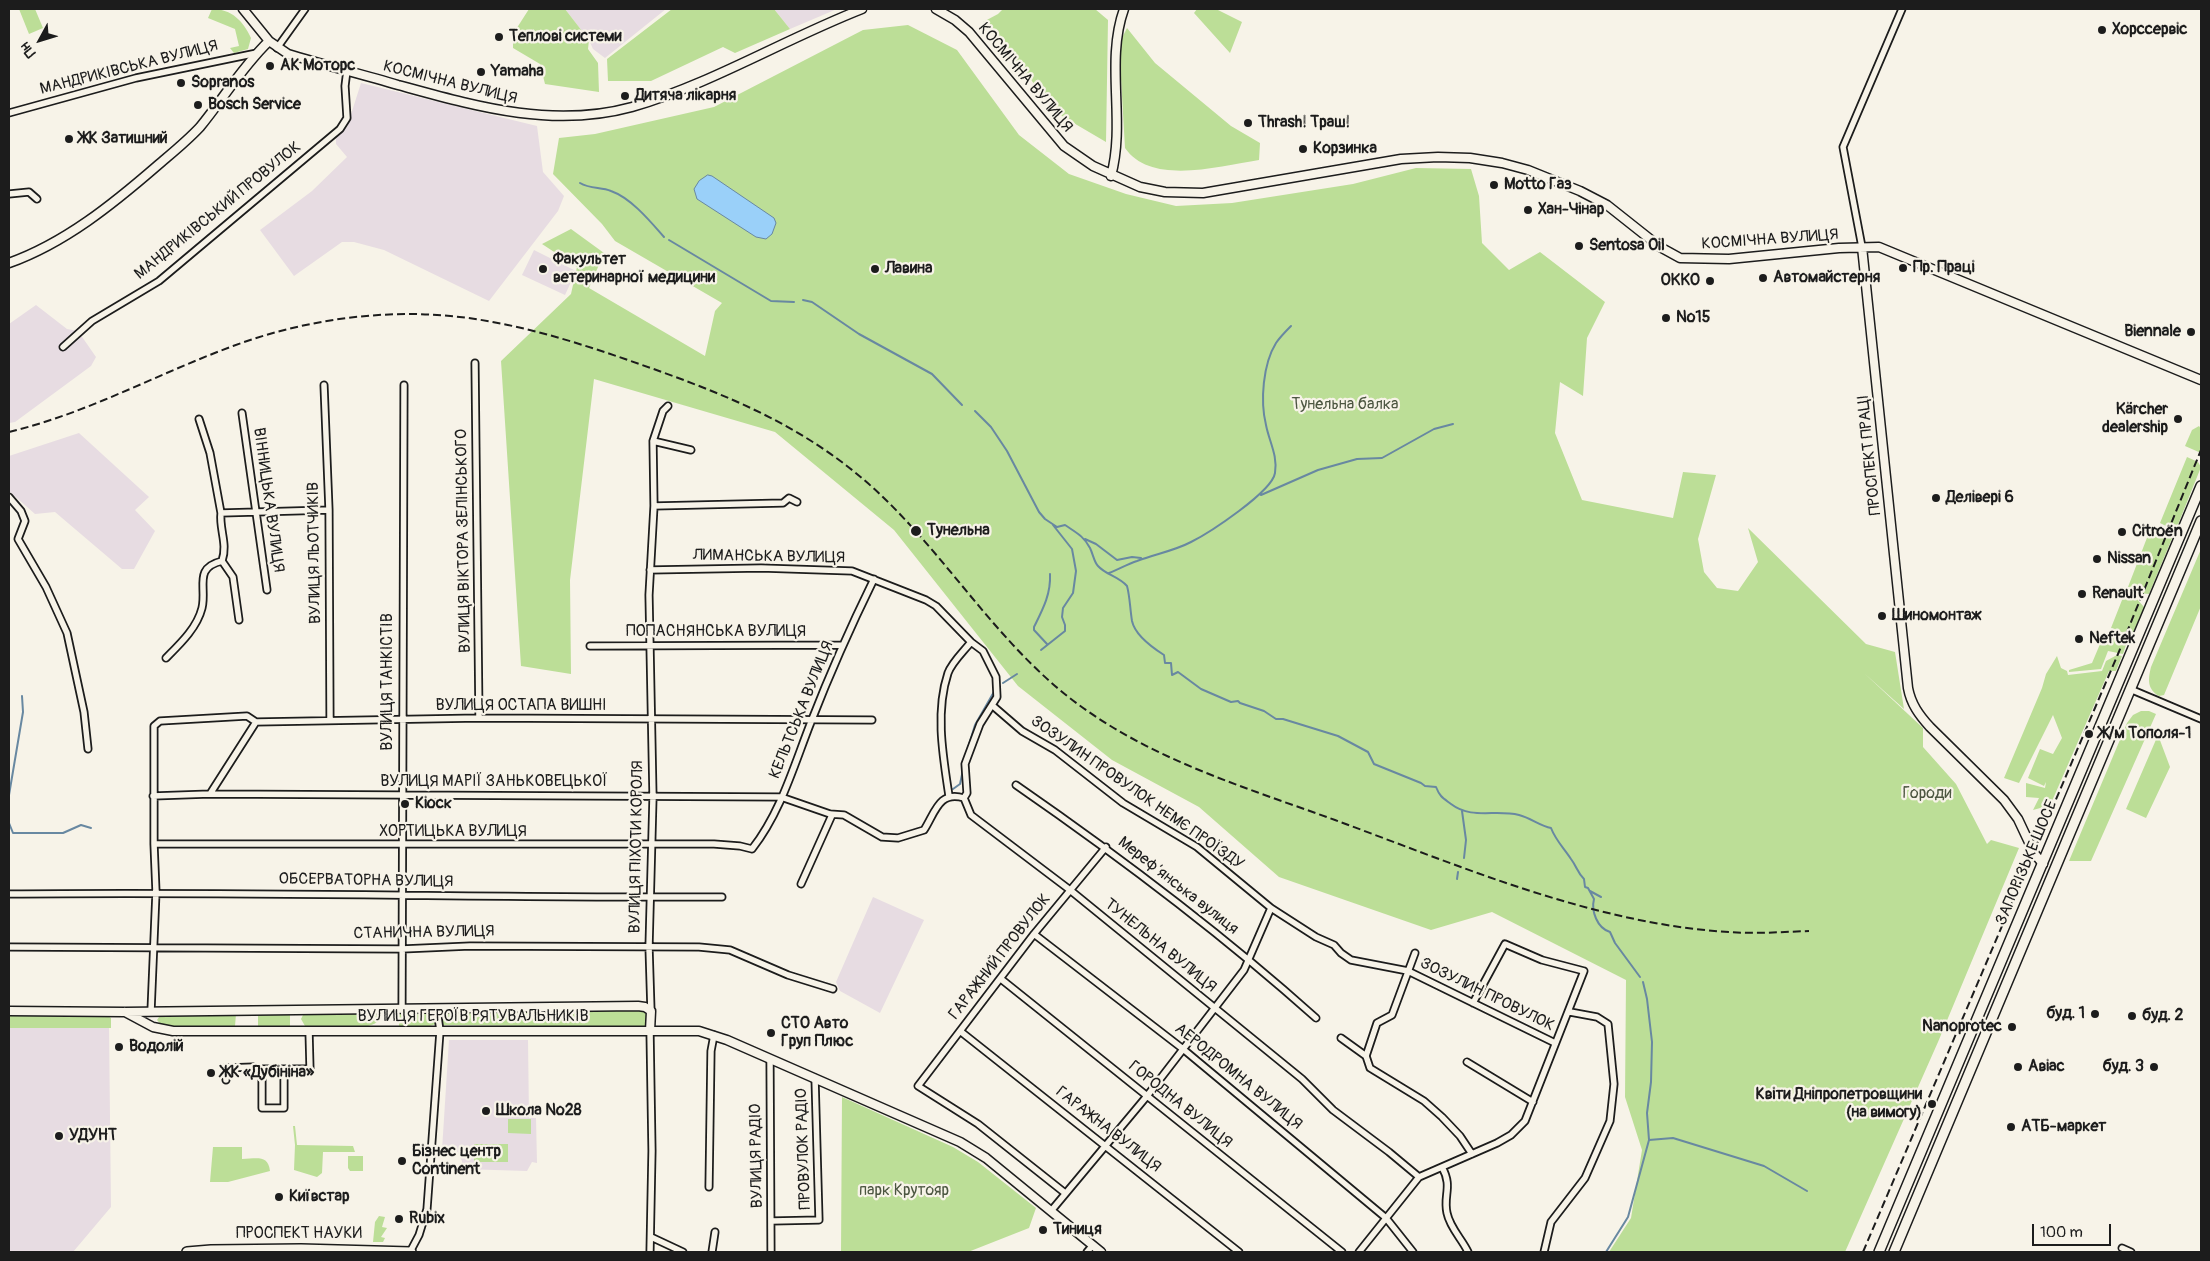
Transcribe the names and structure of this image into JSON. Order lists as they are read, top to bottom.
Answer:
{
  "streets": {
    "main road": [
      "КОСМІЧНА ВУЛИЦЯ",
      "ПРОСПЕКТ ПРАЦІ",
      "ВУЛИЦЯ ПІХОТИ КОРОЛЯ",
      "ЗАПОРІЗЬКЕ ШОСЕ",
      "ВУЛИЦЯ ГЕРОЇВ РЯТУВАЛЬНИКІВ",
      "ПРОСПЕКТ НАУКИ"
    ],
    "street": [
      "МАНДРИКІВСЬКА ВУЛИЦЯ",
      "МАНДРИКІВСЬКИЙ ПРОВУЛОК",
      "ВІННИЦЬКА ВУЛИЦЯ",
      "ВУЛИЦЯ ВІКТОРА ЗЕЛІНСЬКОГО",
      "ВУЛИЦЯ ЛЬОТЧИКІВ",
      "ЛИМАНСЬКА ВУЛИЦЯ",
      "ПОПАСНЯНСЬКА ВУЛИЦЯ",
      "ВУЛИЦЯ ТАНКІСТІВ",
      "ВУЛИЦЯ ОСТАПА ВИШНІ",
      "КЕЛЬТСЬКА ВУЛИЦЯ",
      "ВУЛИЦЯ МАРІЇ ЗАНЬКОВЕЦЬКОЇ",
      "ЗОЗУЛИН ПРОВУЛОК НЕМЄ ПРОЇЗДУ",
      "ХОРТИЦЬКА ВУЛИЦЯ",
      "ОБСЕРВАТОРНА ВУЛИЦЯ",
      "Мерефʼянська вулиця",
      "СТАНИЧНА ВУЛИЦЯ",
      "ТУНЕЛЬНА ВУЛИЦЯ",
      "ГАРАЖНИЙ ПРОВУЛОК",
      "ЗОЗУЛИН ПРОВУЛОК",
      "АЕРОДРОМНА ВУЛИЦЯ",
      "ГОРОДНА ВУЛИЦЯ",
      "ГАРАЖНА ВУЛИЦЯ",
      "ПРОВУЛОК РАДІО",
      "ВУЛИЦЯ РАДІО"
    ]
  },
  "crossings": [
    ["КОСМІЧНА ВУЛИЦЯ", "МАНДРИКІВСЬКИЙ ПРОВУЛОК"],
    ["КОСМІЧНА ВУЛИЦЯ", "ПРОСПЕКТ ПРАЦІ"],
    ["ПРОСПЕКТ ПРАЦІ", "ЗАПОРІЗЬКЕ ШОСЕ"],
    ["ВУЛИЦЯ ВІКТОРА ЗЕЛІНСЬКОГО", "ВУЛИЦЯ ОСТАПА ВИШНІ"],
    ["ВУЛИЦЯ ЛЬОТЧИКІВ", "ВУЛИЦЯ ОСТАПА ВИШНІ"],
    ["ЛИМАНСЬКА ВУЛИЦЯ", "КЕЛЬТСЬКА ВУЛИЦЯ"],
    ["ЛИМАНСЬКА ВУЛИЦЯ", "ЗОЗУЛИН ПРОВУЛОК НЕМЄ ПРОЇЗДУ"],
    ["ЛИМАНСЬКА ВУЛИЦЯ", "ВУЛИЦЯ ПІХОТИ КОРОЛЯ"],
    ["ПОПАСНЯНСЬКА ВУЛИЦЯ", "КЕЛЬТСЬКА ВУЛИЦЯ"],
    ["ПОПАСНЯНСЬКА ВУЛИЦЯ", "ВУЛИЦЯ ПІХОТИ КОРОЛЯ"],
    ["ВУЛИЦЯ ТАНКІСТІВ", "ВУЛИЦЯ ОСТАПА ВИШНІ"],
    ["ВУЛИЦЯ ТАНКІСТІВ", "ВУЛИЦЯ МАРІЇ ЗАНЬКОВЕЦЬКОЇ"],
    ["ВУЛИЦЯ ТАНКІСТІВ", "ХОРТИЦЬКА ВУЛИЦЯ"],
    ["ВУЛИЦЯ ТАНКІСТІВ", "ОБСЕРВАТОРНА ВУЛИЦЯ"],
    ["ВУЛИЦЯ ТАНКІСТІВ", "СТАНИЧНА ВУЛИЦЯ"],
    ["ВУЛИЦЯ ТАНКІСТІВ", "ВУЛИЦЯ ГЕРОЇВ РЯТУВАЛЬНИКІВ"],
    ["ВУЛИЦЯ ОСТАПА ВИШНІ", "КЕЛЬТСЬКА ВУЛИЦЯ"],
    ["ВУЛИЦЯ ОСТАПА ВИШНІ", "ВУЛИЦЯ МАРІЇ ЗАНЬКОВЕЦЬКОЇ"],
    ["ВУЛИЦЯ ОСТАПА ВИШНІ", "ВУЛИЦЯ ПІХОТИ КОРОЛЯ"],
    ["КЕЛЬТСЬКА ВУЛИЦЯ", "ВУЛИЦЯ МАРІЇ ЗАНЬКОВЕЦЬКОЇ"],
    ["КЕЛЬТСЬКА ВУЛИЦЯ", "ХОРТИЦЬКА ВУЛИЦЯ"],
    ["ВУЛИЦЯ МАРІЇ ЗАНЬКОВЕЦЬКОЇ", "ВУЛИЦЯ ПІХОТИ КОРОЛЯ"],
    ["ЗОЗУЛИН ПРОВУЛОК НЕМЄ ПРОЇЗДУ", "ЗОЗУЛИН ПРОВУЛОК"],
    ["ХОРТИЦЬКА ВУЛИЦЯ", "ВУЛИЦЯ ПІХОТИ КОРОЛЯ"],
    ["ВУЛИЦЯ ПІХОТИ КОРОЛЯ", "ОБСЕРВАТОРНА ВУЛИЦЯ"],
    ["ВУЛИЦЯ ПІХОТИ КОРОЛЯ", "СТАНИЧНА ВУЛИЦЯ"],
    ["ВУЛИЦЯ ПІХОТИ КОРОЛЯ", "ВУЛИЦЯ ГЕРОЇВ РЯТУВАЛЬНИКІВ"],
    ["Мерефʼянська вулиця", "ГАРАЖНИЙ ПРОВУЛОК"],
    ["ТУНЕЛЬНА ВУЛИЦЯ", "ГАРАЖНИЙ ПРОВУЛОК"],
    ["ГАРАЖНИЙ ПРОВУЛОК", "АЕРОДРОМНА ВУЛИЦЯ"],
    ["ГАРАЖНИЙ ПРОВУЛОК", "ГОРОДНА ВУЛИЦЯ"],
    ["ГАРАЖНИЙ ПРОВУЛОК", "ГАРАЖНА ВУЛИЦЯ"],
    ["ВУЛИЦЯ ГЕРОЇВ РЯТУВАЛЬНИКІВ", "ПРОВУЛОК РАДІО"],
    ["ВУЛИЦЯ ГЕРОЇВ РЯТУВАЛЬНИКІВ", "ВУЛИЦЯ РАДІО"],
    ["ПРОВУЛОК РАДІО", "ВУЛИЦЯ РАДІО"]
  ],
  "parks": ["Тунельна балка", "Городи", "парк Крутояр"],
  "places": [
    "Хорссервіс",
    "Теплові системи",
    "АК Моторс",
    "Yamaha",
    "Sopranos",
    "Дитяча лікарня",
    "Bosch Service",
    "Thrash! Траш!",
    "ЖК Затишний",
    "Корзинка",
    "Motto Газ",
    "Хан-Чінар",
    "Sentosa Oil",
    "Пр. Праці",
    "Факультет ветеринарної медицини",
    "Лавина",
    "Автомайстерня",
    "OKKO",
    "№15",
    "Biennale",
    "Kärcher dealership",
    "Делівері 6",
    "Тунельна",
    "Citroën",
    "Nissan",
    "Renault",
    "Шиномонтаж",
    "Neftek",
    "Ж/м Тополя-1",
    "Кіоск",
    "буд. 1",
    "буд. 2",
    "Nanoprotec",
    "СТО Авто Груп Плюс",
    "Водолій",
    "Авіас",
    "буд. 3",
    "ЖК «Дубініна»",
    "Квіти Дніпропетровщини (на вимогу)",
    "Школа №28",
    "АТБ-маркет",
    "УДУНТ",
    "Бізнес центр Continent",
    "Київстар",
    "Rubix",
    "Тиниця"
  ],
  "scale_bar": "100 m",
  "north": "bottom left"
}
